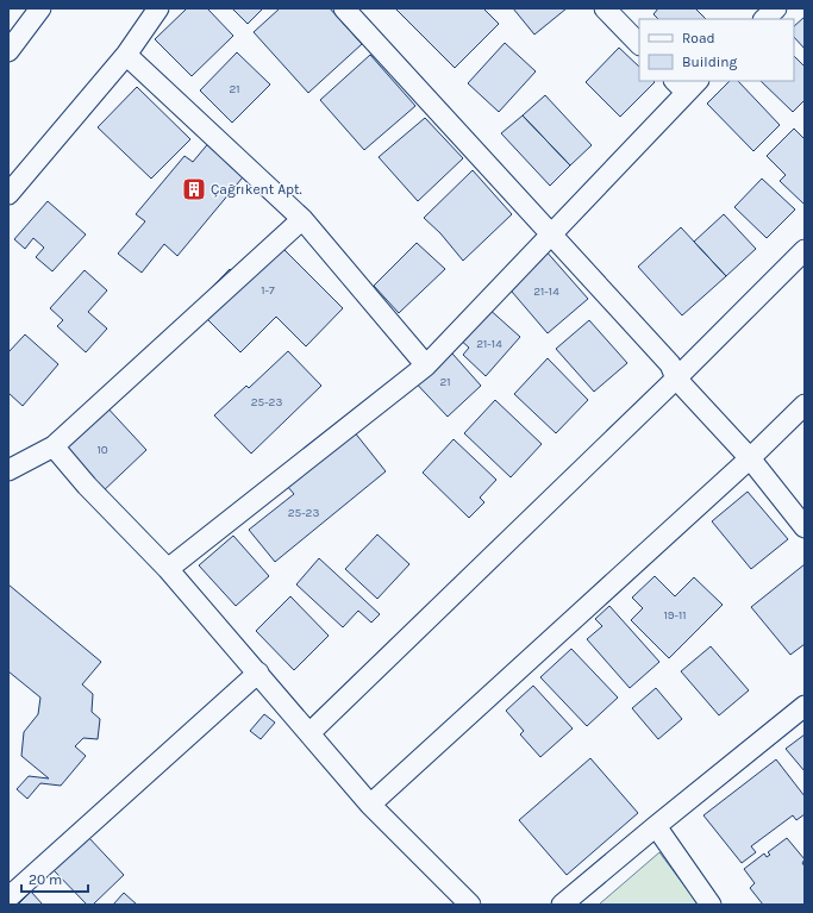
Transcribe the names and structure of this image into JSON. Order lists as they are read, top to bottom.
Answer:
{
  "places": {
    "building": ["Çağrıkent Apt."]
  },
  "house_numbers": [
    "21",
    "1-7",
    "21-14",
    "21-14",
    "21",
    "25-23",
    "10",
    "25-23",
    "19-11"
  ],
  "legend": ["Road", "Building"],
  "scale_bar": "20 m"
}
